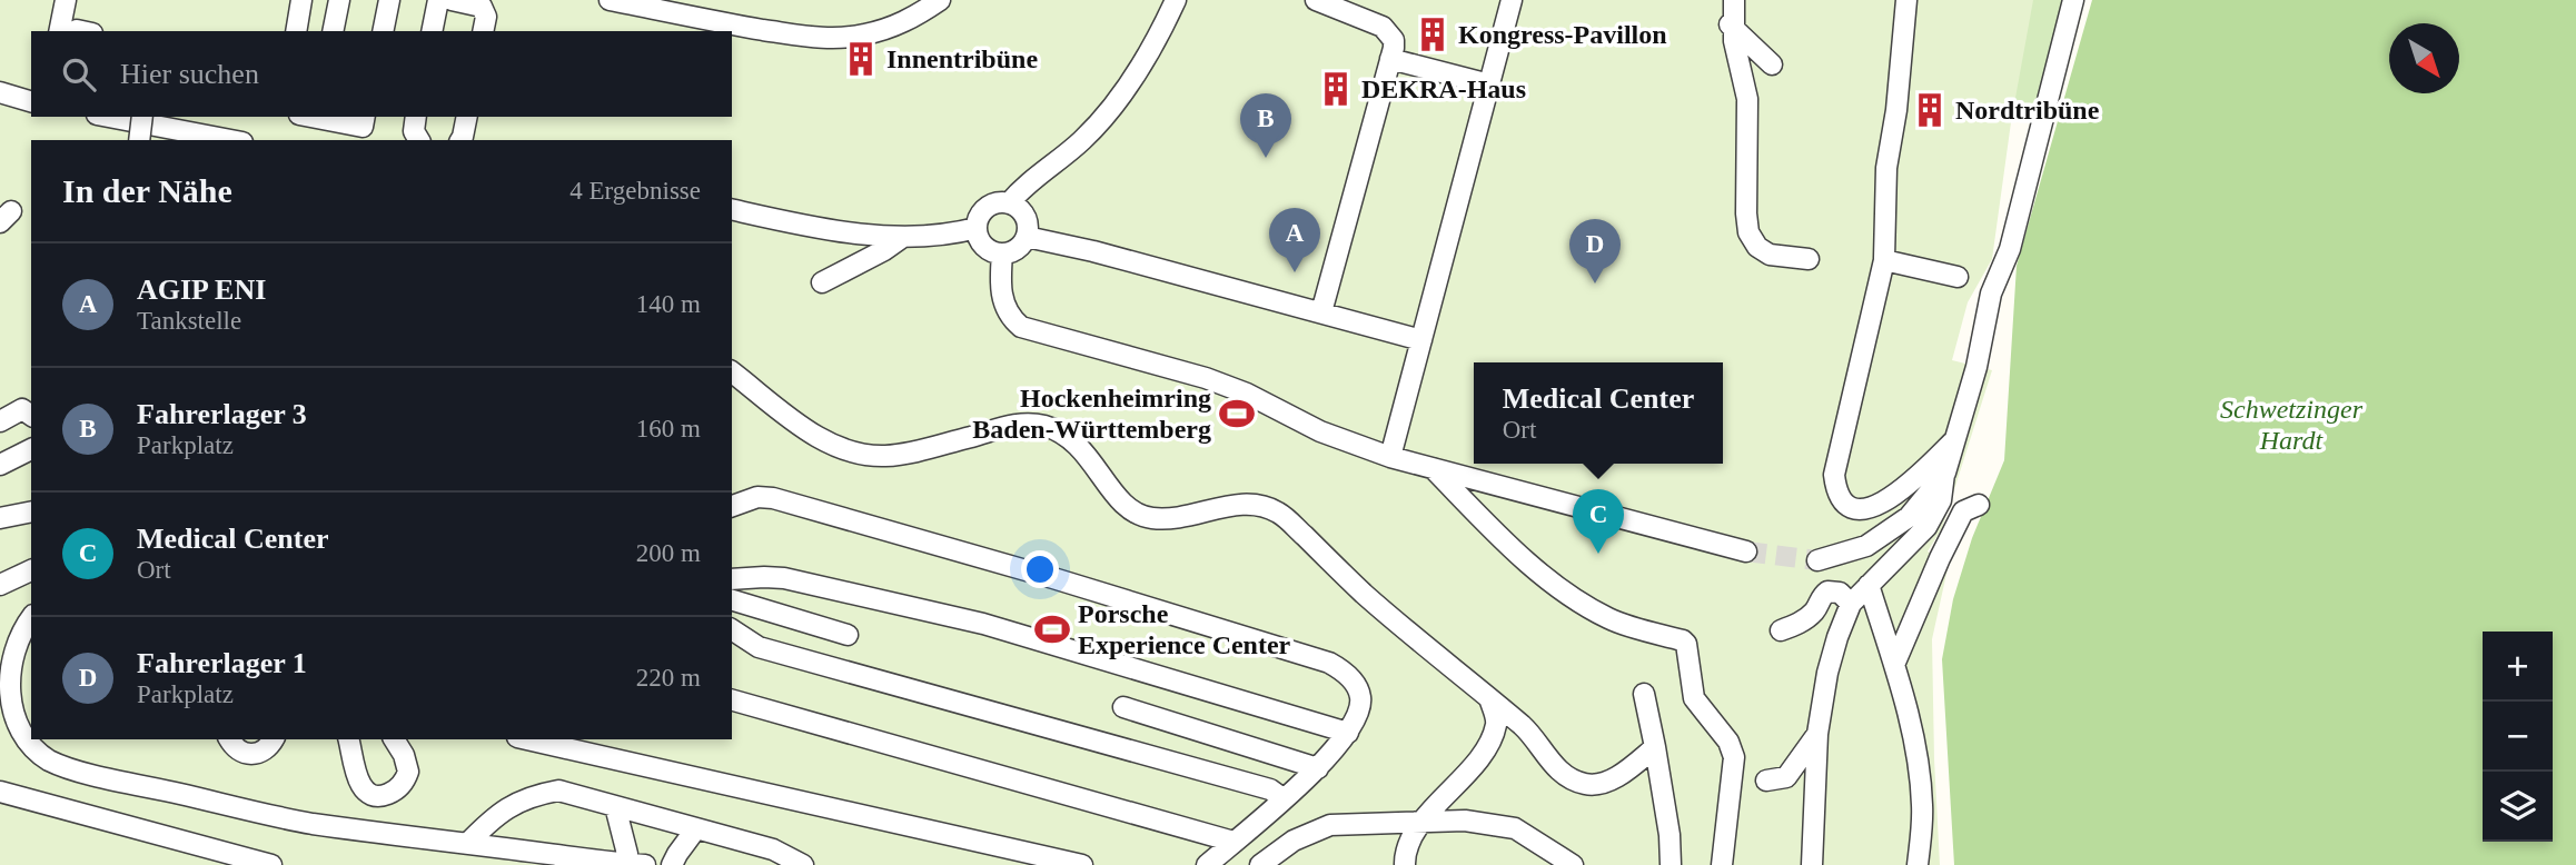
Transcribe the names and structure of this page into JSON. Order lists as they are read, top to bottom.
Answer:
{
  "parks": ["Schwetzinger Hardt"],
  "places": {
    "building": [
      "Kongress-Pavillon",
      "Innentribüne",
      "DEKRA-Haus",
      "Nordtribüne"
    ],
    "sports": ["Hockenheimring Baden-Württemberg", "Porsche Experience Center"]
  },
  "north": "bottom right",
  "page": {
    "search": "Hier suchen",
    "pins": [
      "B",
      "A",
      "D",
      "C"
    ],
    "heading": ["In der Nähe", "4 Ergebnisse"],
    "list": [
      {
        "mark": "A",
        "name": "AGIP ENI",
        "note": "Tankstelle",
        "value": "140 m"
      },
      {
        "mark": "B",
        "name": "Fahrerlager 3",
        "note": "Parkplatz",
        "value": "160 m"
      },
      {
        "mark": "C",
        "name": "Medical Center",
        "note": "Ort",
        "value": "200 m"
      },
      {
        "mark": "D",
        "name": "Fahrerlager 1",
        "note": "Parkplatz",
        "value": "220 m"
      }
    ],
    "popup": ["Medical Center", "Ort"],
    "map_buttons": ["+", "−"]
  }
}
